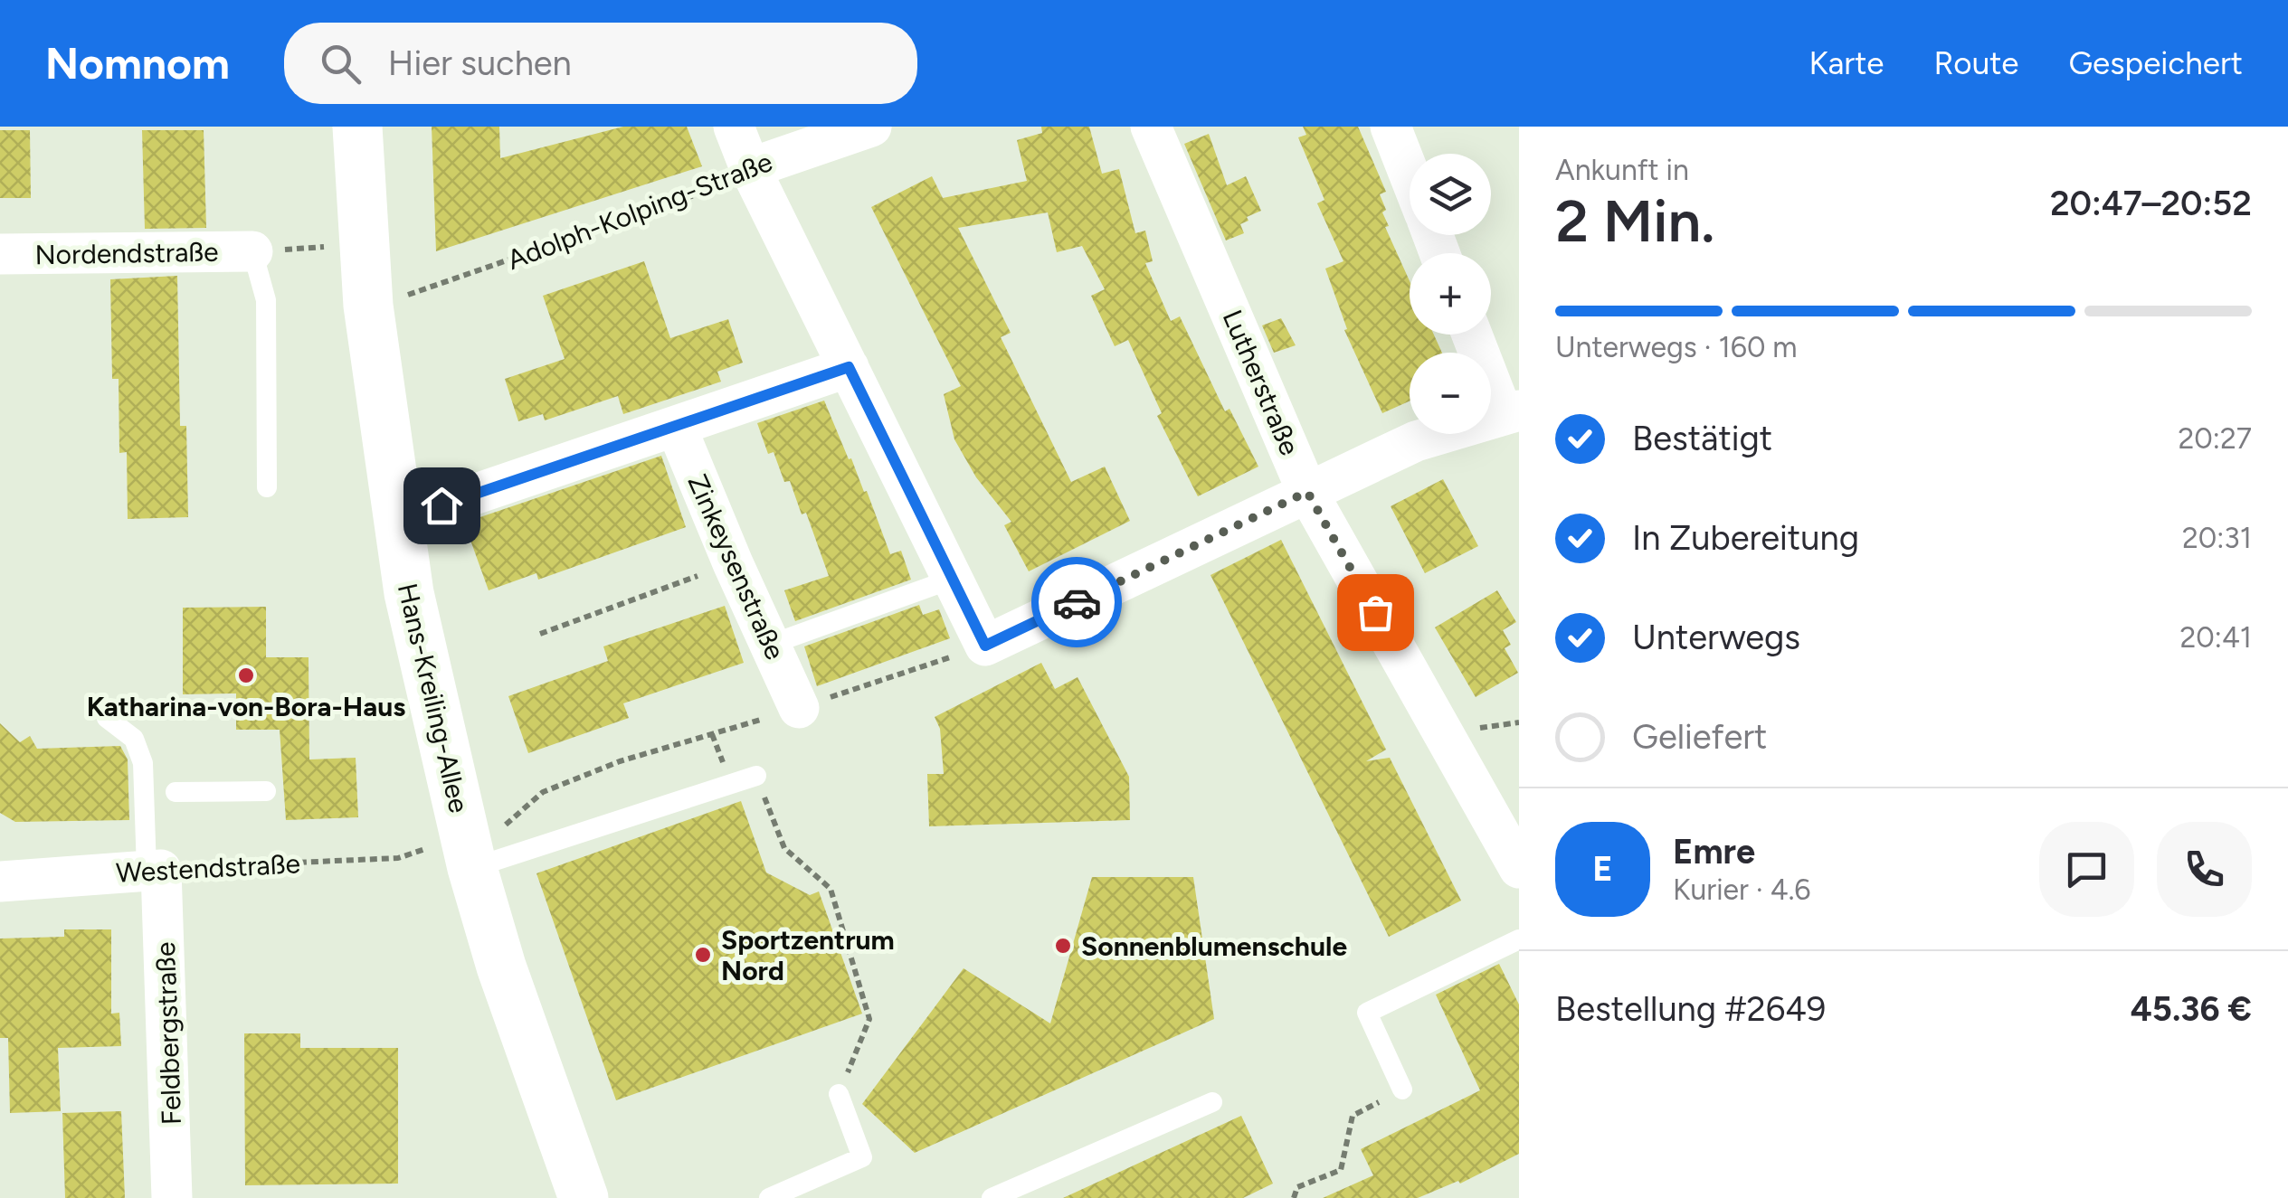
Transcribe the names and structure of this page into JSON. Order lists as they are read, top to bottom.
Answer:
{
  "streets": {
    "street": [
      "Adolph-Kolping-Straße",
      "Nordendstraße",
      "Lutherstraße",
      "Zinkeysenstraße",
      "Hans-Kreiling-Allee",
      "Westendstraße",
      "Feldbergstraße"
    ]
  },
  "crossings": [
    ["Westendstraße", "Feldbergstraße"]
  ],
  "places": ["Katharina-von-Bora-Haus", "Sonnenblumenschule", "Sportzentrum Nord"],
  "page": {
    "header": "Nomnom",
    "search": "Hier suchen",
    "nav": ["Karte", "Route", "Gespeichert"],
    "heading": ["2 Min.", "Ankunft in", "20:47–20:52"],
    "panel": [
      "Emre",
      "Kurier · 4.6",
      "Bestellung #2649",
      "45.36 €"
    ],
    "map_buttons": ["+", "−"],
    "bar": "Unterwegs · 160 m",
    "list": [
      ["Bestätigt", "20:27"],
      ["In Zubereitung", "20:31"],
      ["Unterwegs", "20:41"],
      "Geliefert"
    ],
    "round": "E"
  }
}
